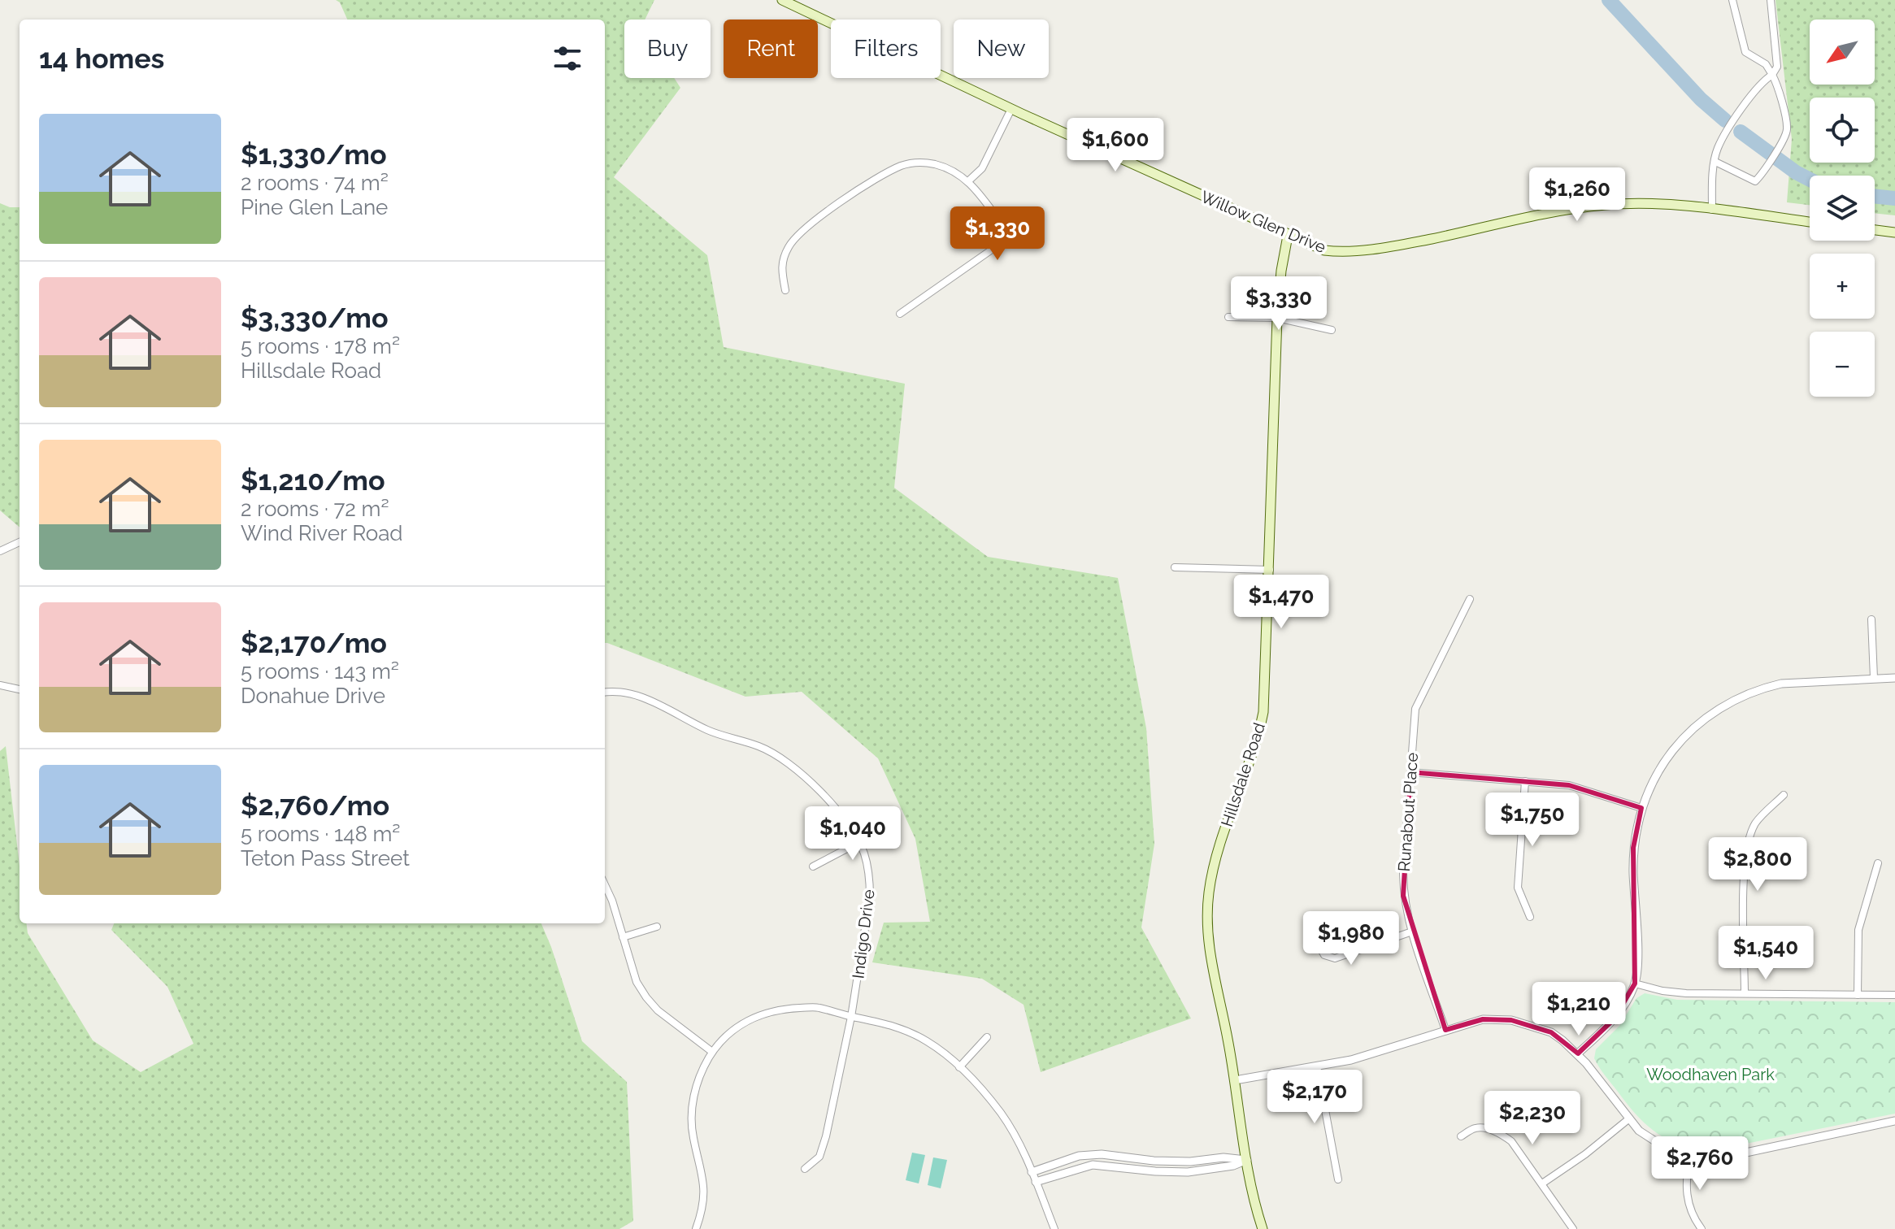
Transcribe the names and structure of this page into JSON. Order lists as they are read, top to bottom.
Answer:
{
  "streets": {
    "main road": ["Willow Glen Drive", "Hillsdale Road"],
    "street": ["Runabout Place", "Indigo Drive"]
  },
  "crossings": [
    ["Willow Glen Drive", "Hillsdale Road"]
  ],
  "parks": ["Woodhaven Park"],
  "north": "bottom left",
  "page": {
    "map_buttons": ["+", "−"],
    "chip": [
      "Buy",
      "Rent",
      "Filters",
      "New"
    ],
    "heading": "14 homes",
    "list": [
      {
        "name": "$1,330/mo",
        "note": "2 rooms · 74 m² · Pine Glen Lane"
      },
      {
        "name": "$3,330/mo",
        "note": "5 rooms · 178 m² · Hillsdale Road"
      },
      {
        "name": "$1,210/mo",
        "note": "2 rooms · 72 m² · Wind River Road"
      },
      {
        "name": "$2,170/mo",
        "note": "5 rooms · 143 m² · Donahue Drive"
      },
      {
        "name": "$2,760/mo",
        "note": "5 rooms · 148 m² · Teton Pass Street"
      }
    ],
    "price": [
      "$1,600",
      "$1,260",
      "$1,330",
      "$3,330",
      "$1,470",
      "$1,750",
      "$1,040",
      "$2,800",
      "$1,980",
      "$1,540",
      "$1,210",
      "$2,170",
      "$2,230",
      "$2,760"
    ]
  }
}
